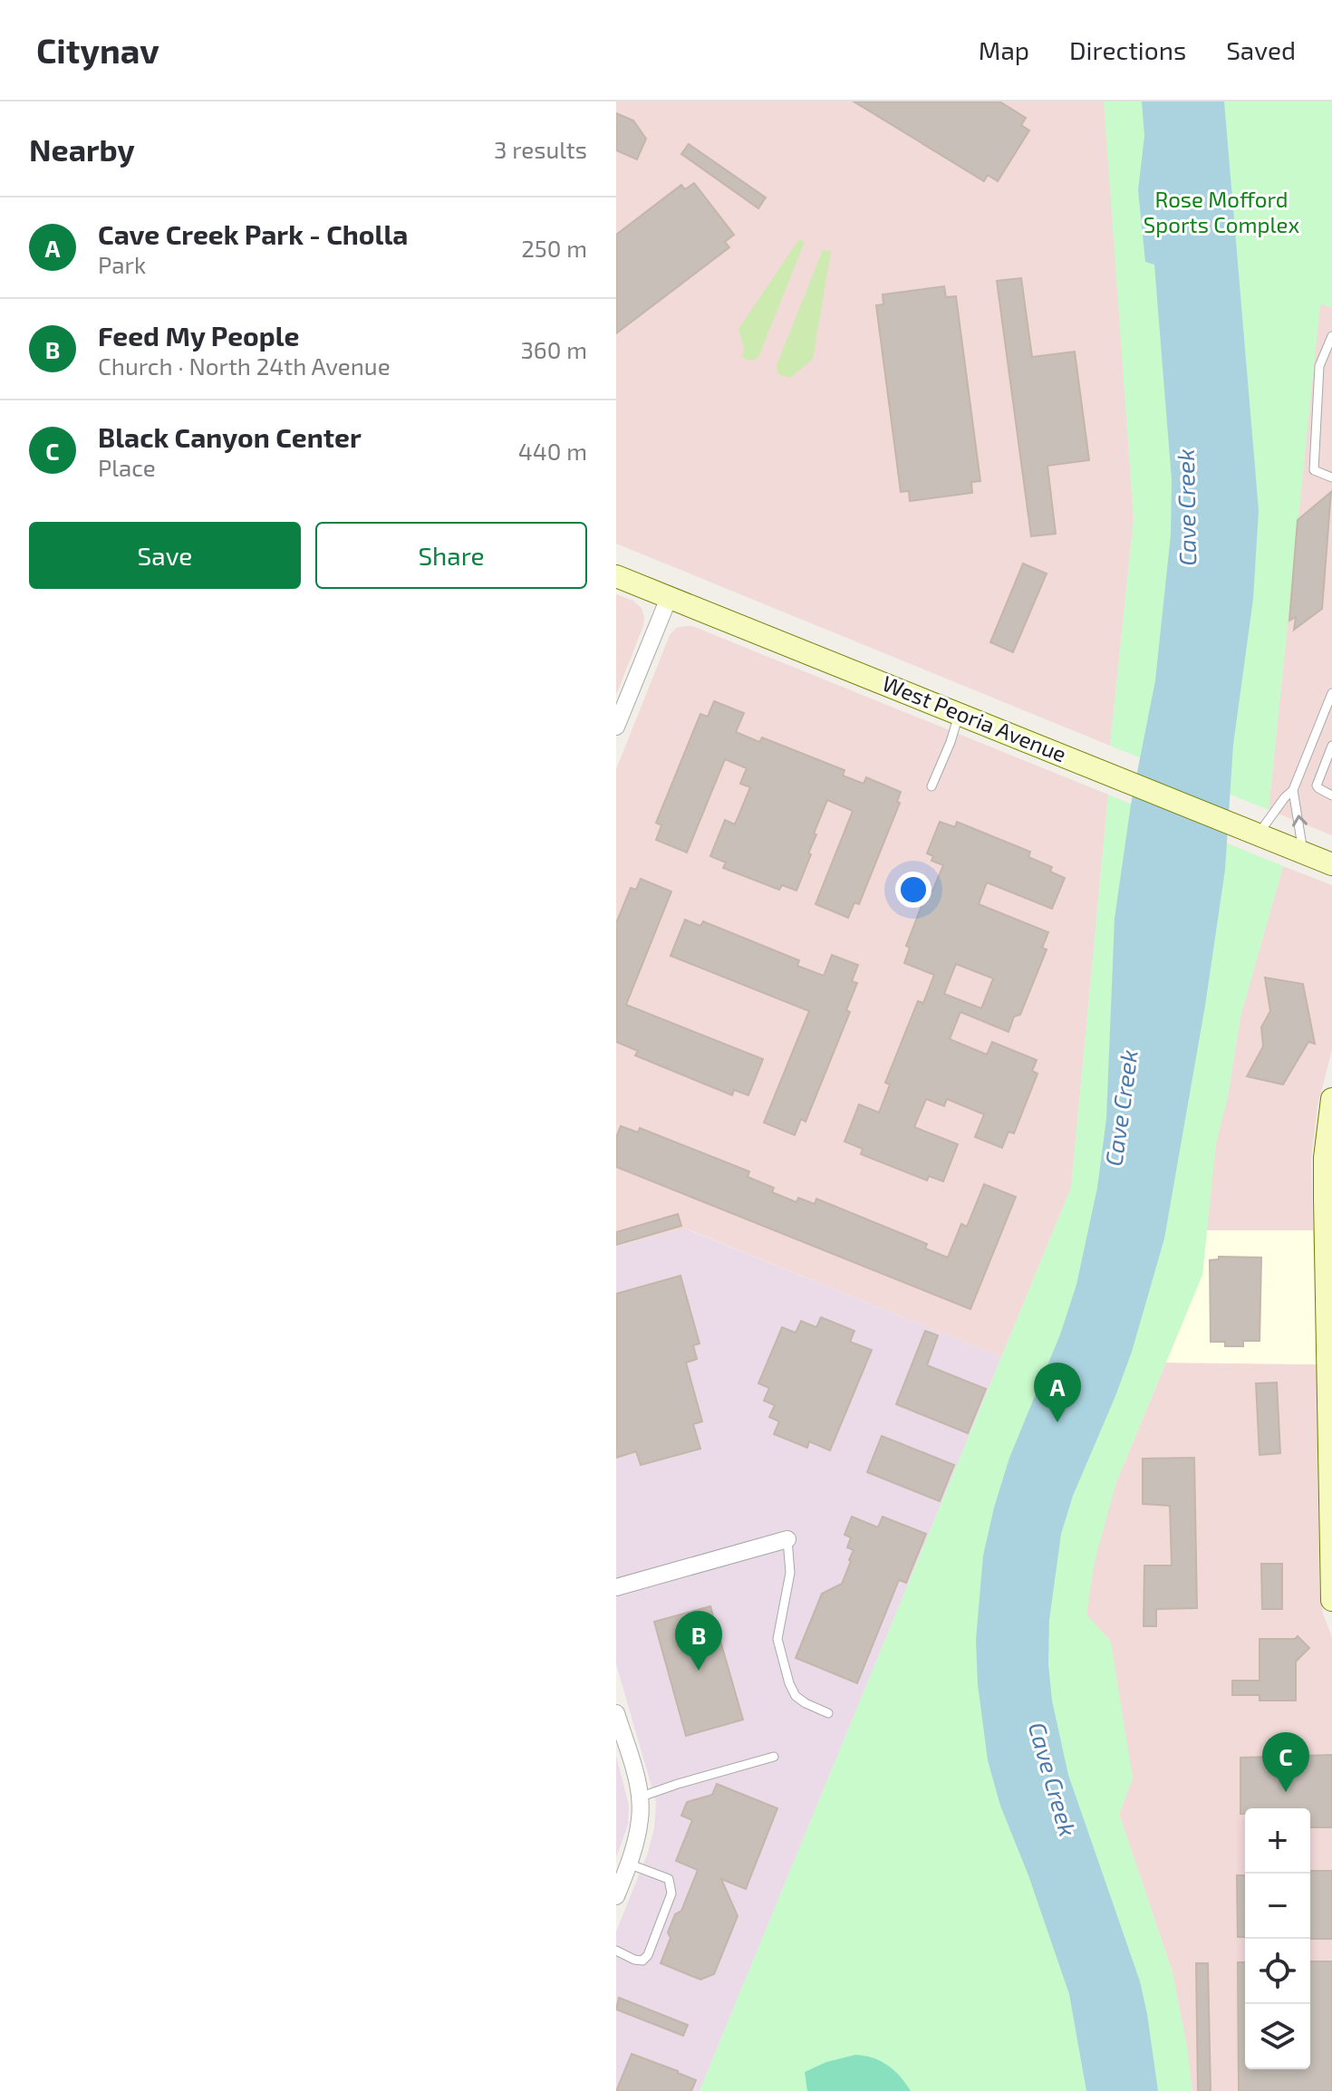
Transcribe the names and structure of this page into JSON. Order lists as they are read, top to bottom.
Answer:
{
  "streets": {
    "main road": ["West Peoria Avenue"]
  },
  "water": ["Cave Creek"],
  "parks": ["Rose Mofford Sports Complex"],
  "page": {
    "header": "Citynav",
    "nav": ["Map", "Directions", "Saved"],
    "heading": ["Nearby", "3 results"],
    "list": [
      {
        "mark": "A",
        "name": "Cave Creek Park - Cholla",
        "note": "Park",
        "value": "250 m"
      },
      {
        "mark": "B",
        "name": "Feed My People",
        "note": "Church · North 24th Avenue",
        "value": "360 m"
      },
      {
        "mark": "C",
        "name": "Black Canyon Center",
        "note": "Place",
        "value": "440 m"
      }
    ],
    "buttons": ["Save", "Share"],
    "pins": ["A", "B", "C"],
    "map_buttons": ["+", "−"]
  }
}
